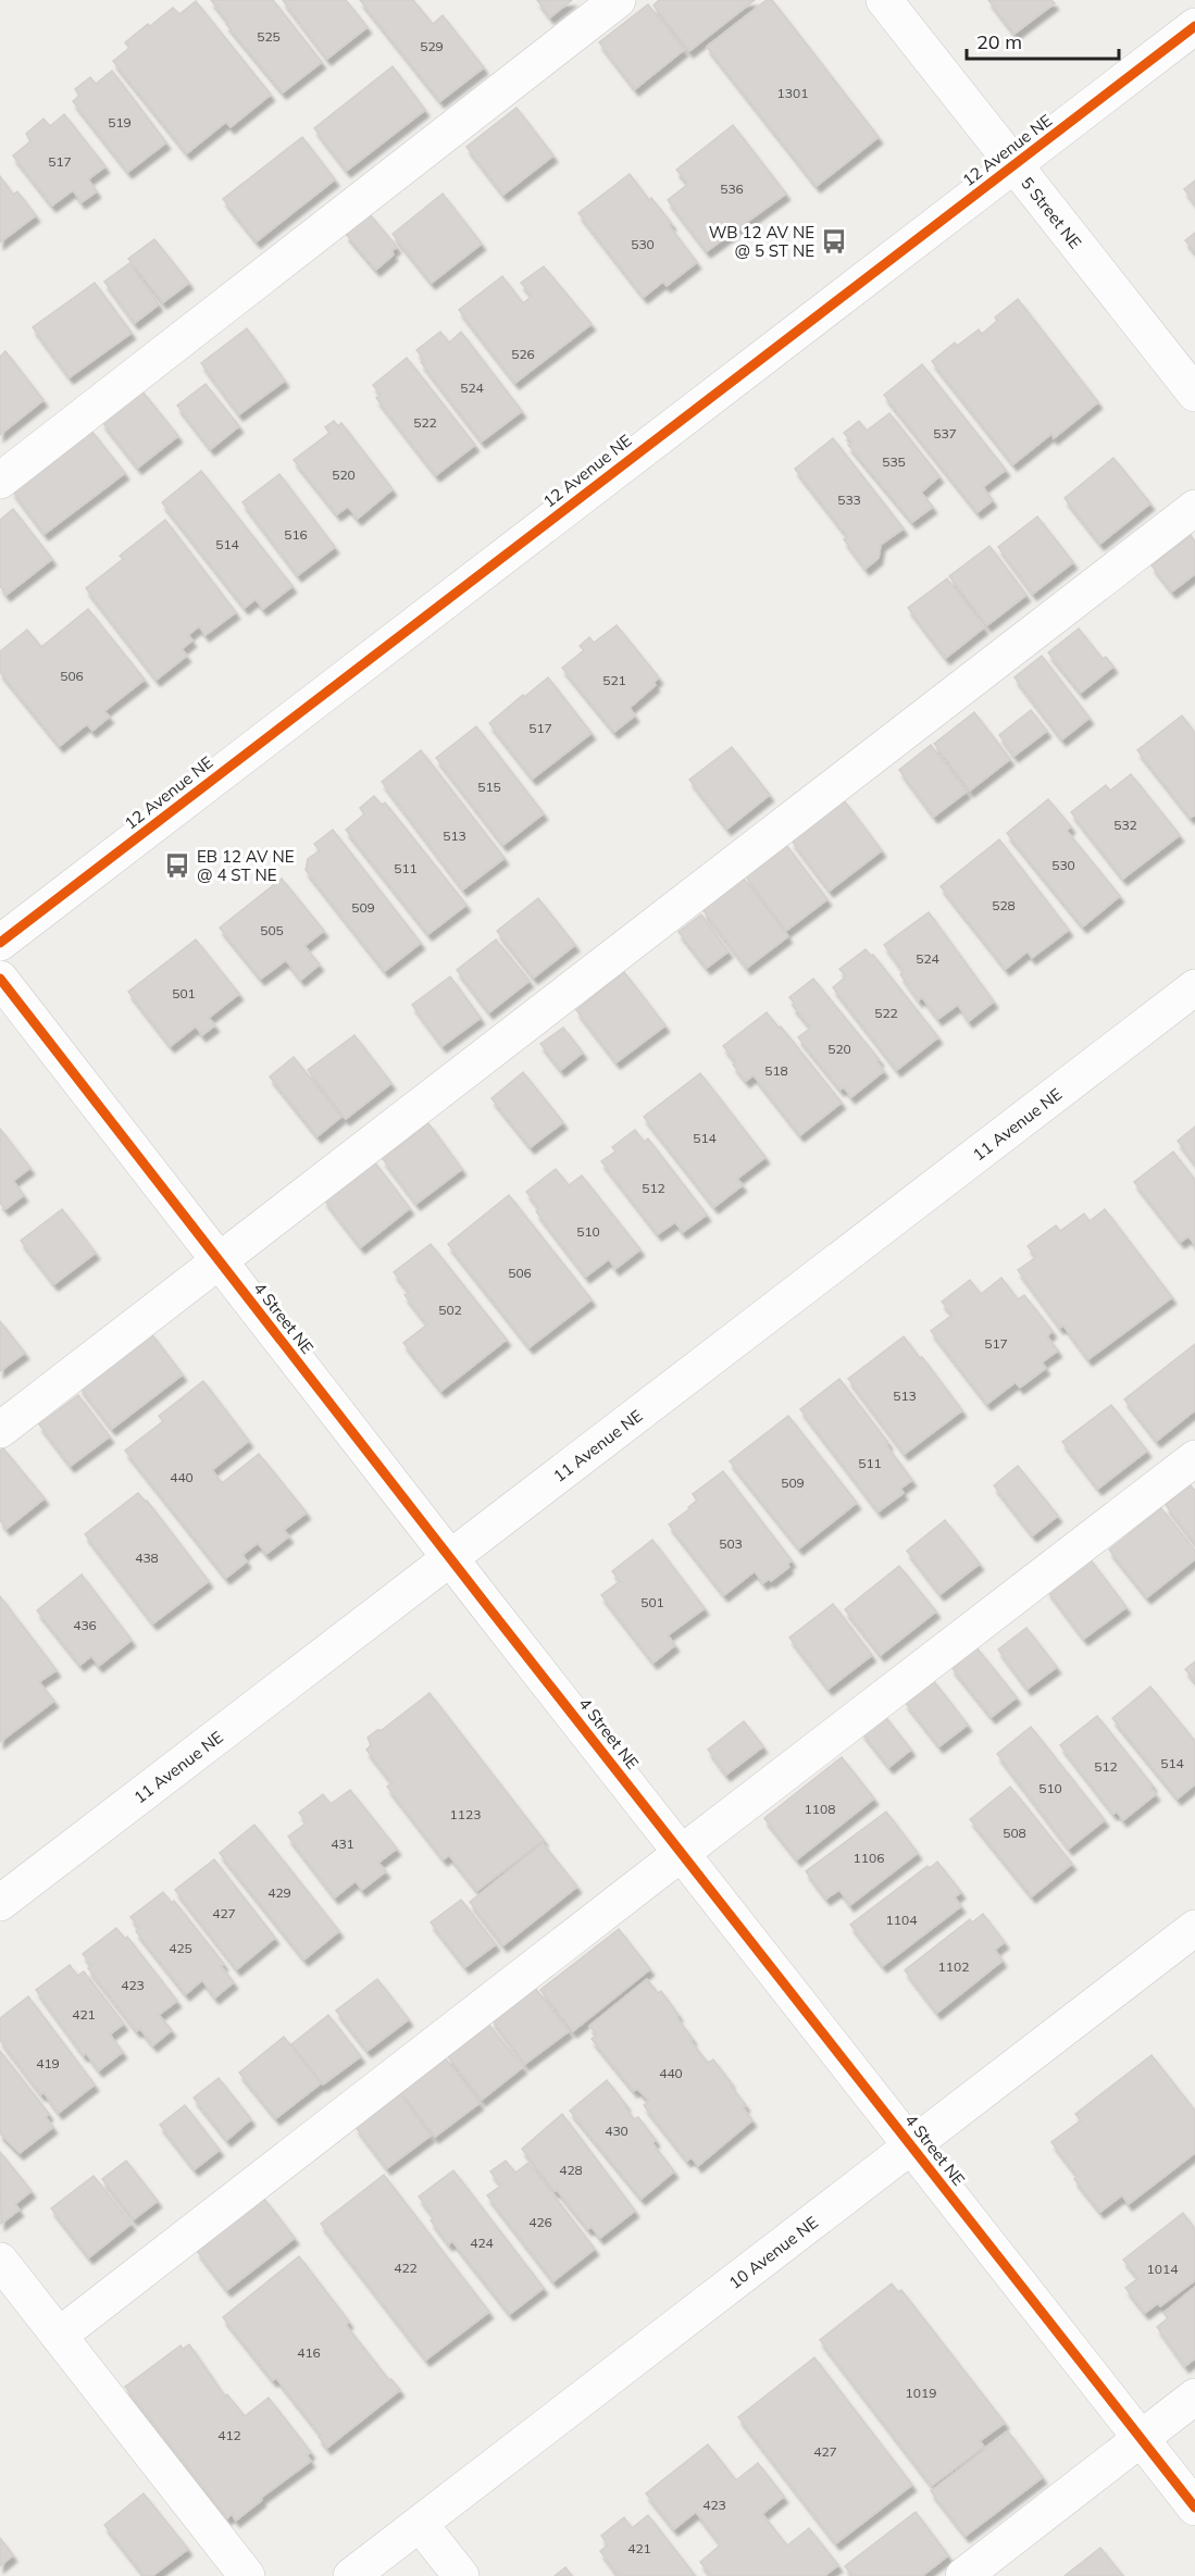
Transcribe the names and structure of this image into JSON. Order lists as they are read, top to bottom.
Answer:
{
  "streets": {
    "street": [
      "12 Avenue NE",
      "5 Street NE",
      "11 Avenue NE",
      "4 Street NE",
      "10 Avenue NE"
    ]
  },
  "crossings": [
    ["12 Avenue NE", "5 Street NE"],
    ["11 Avenue NE", "4 Street NE"],
    ["4 Street NE", "10 Avenue NE"]
  ],
  "places": {
    "bus stop": ["WB 12 AV NE @ 5 ST NE", "EB 12 AV NE @ 4 ST NE"]
  },
  "house_numbers": [
    "525",
    "529",
    "1301",
    "519",
    "517",
    "536",
    "530",
    "526",
    "524",
    "522",
    "537",
    "535",
    "520",
    "533",
    "516",
    "514",
    "506",
    "521",
    "517",
    "515",
    "532",
    "513",
    "530",
    "511",
    "528",
    "509",
    "505",
    "524",
    "501",
    "522",
    "520",
    "518",
    "514",
    "512",
    "510",
    "506",
    "502",
    "517",
    "513",
    "511",
    "440",
    "509",
    "503",
    "438",
    "501",
    "436",
    "514",
    "512",
    "510",
    "1108",
    "1123",
    "508",
    "431",
    "1106",
    "429",
    "427",
    "1104",
    "425",
    "1102",
    "423",
    "421",
    "419",
    "440",
    "430",
    "428",
    "426",
    "424",
    "422",
    "1014",
    "416",
    "1019",
    "412",
    "427",
    "423",
    "421"
  ],
  "scale_bar": "20 m"
}
